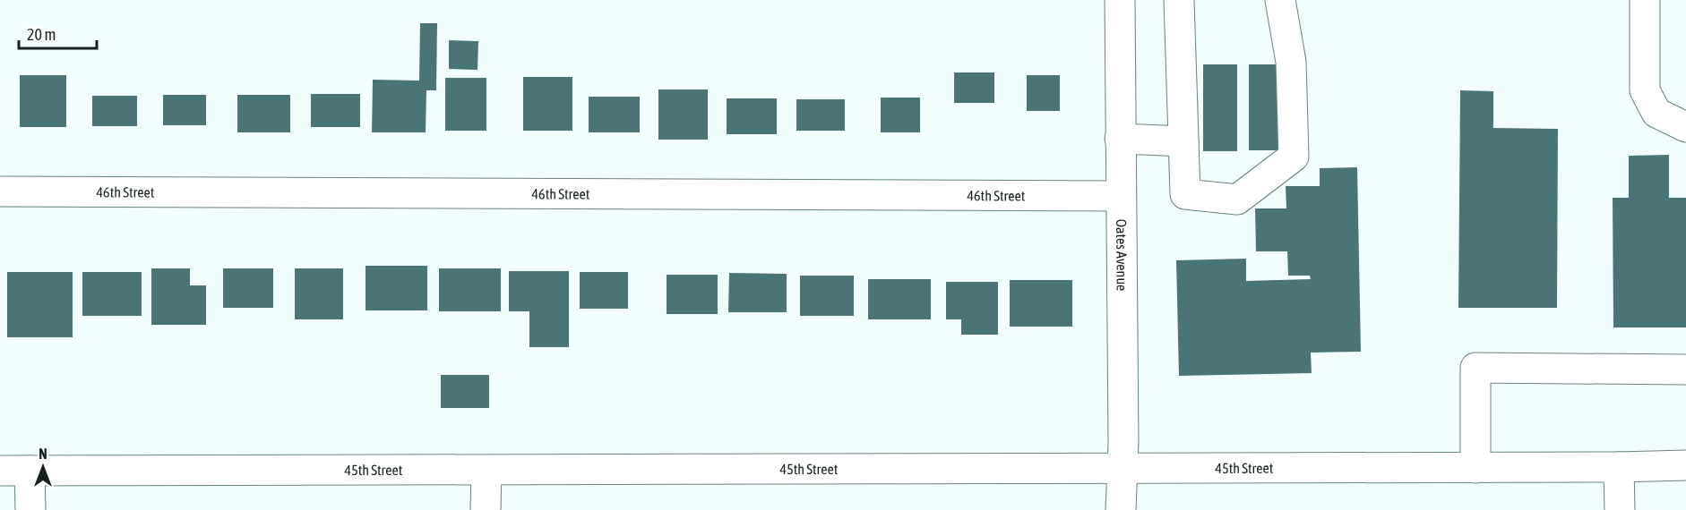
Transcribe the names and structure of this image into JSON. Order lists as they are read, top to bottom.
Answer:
{
  "streets": {
    "main road": ["46th Street", "Oates Avenue", "45th Street"]
  },
  "crossings": [
    ["46th Street", "Oates Avenue"],
    ["Oates Avenue", "45th Street"]
  ],
  "scale_bar": "20 m",
  "north": "top"
}
